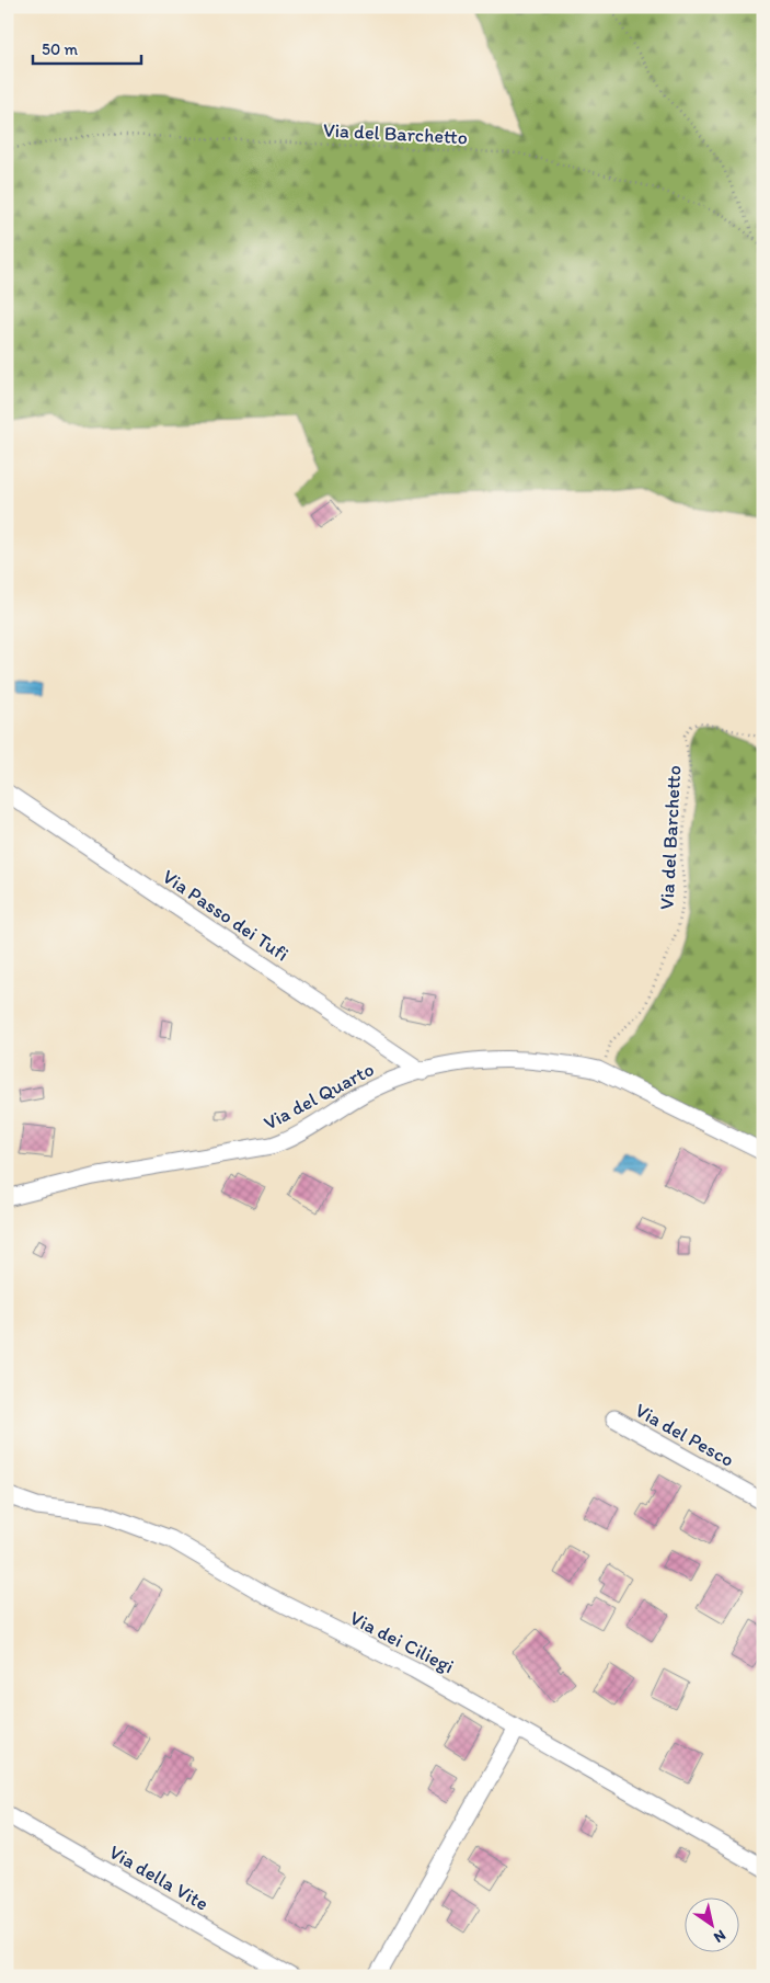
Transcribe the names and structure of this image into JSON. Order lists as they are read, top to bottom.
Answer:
{
  "streets": {
    "street": [
      "Via Passo dei Tufi",
      "Via del Quarto",
      "Via del Pesco",
      "Via dei Ciliegi",
      "Via della Vite"
    ],
    "path": ["Via del Barchetto"]
  },
  "crossings": [
    ["Via del Barchetto", "Via del Quarto"],
    ["Via Passo dei Tufi", "Via del Quarto"]
  ],
  "scale_bar": "50 m",
  "north": "bottom right"
}
